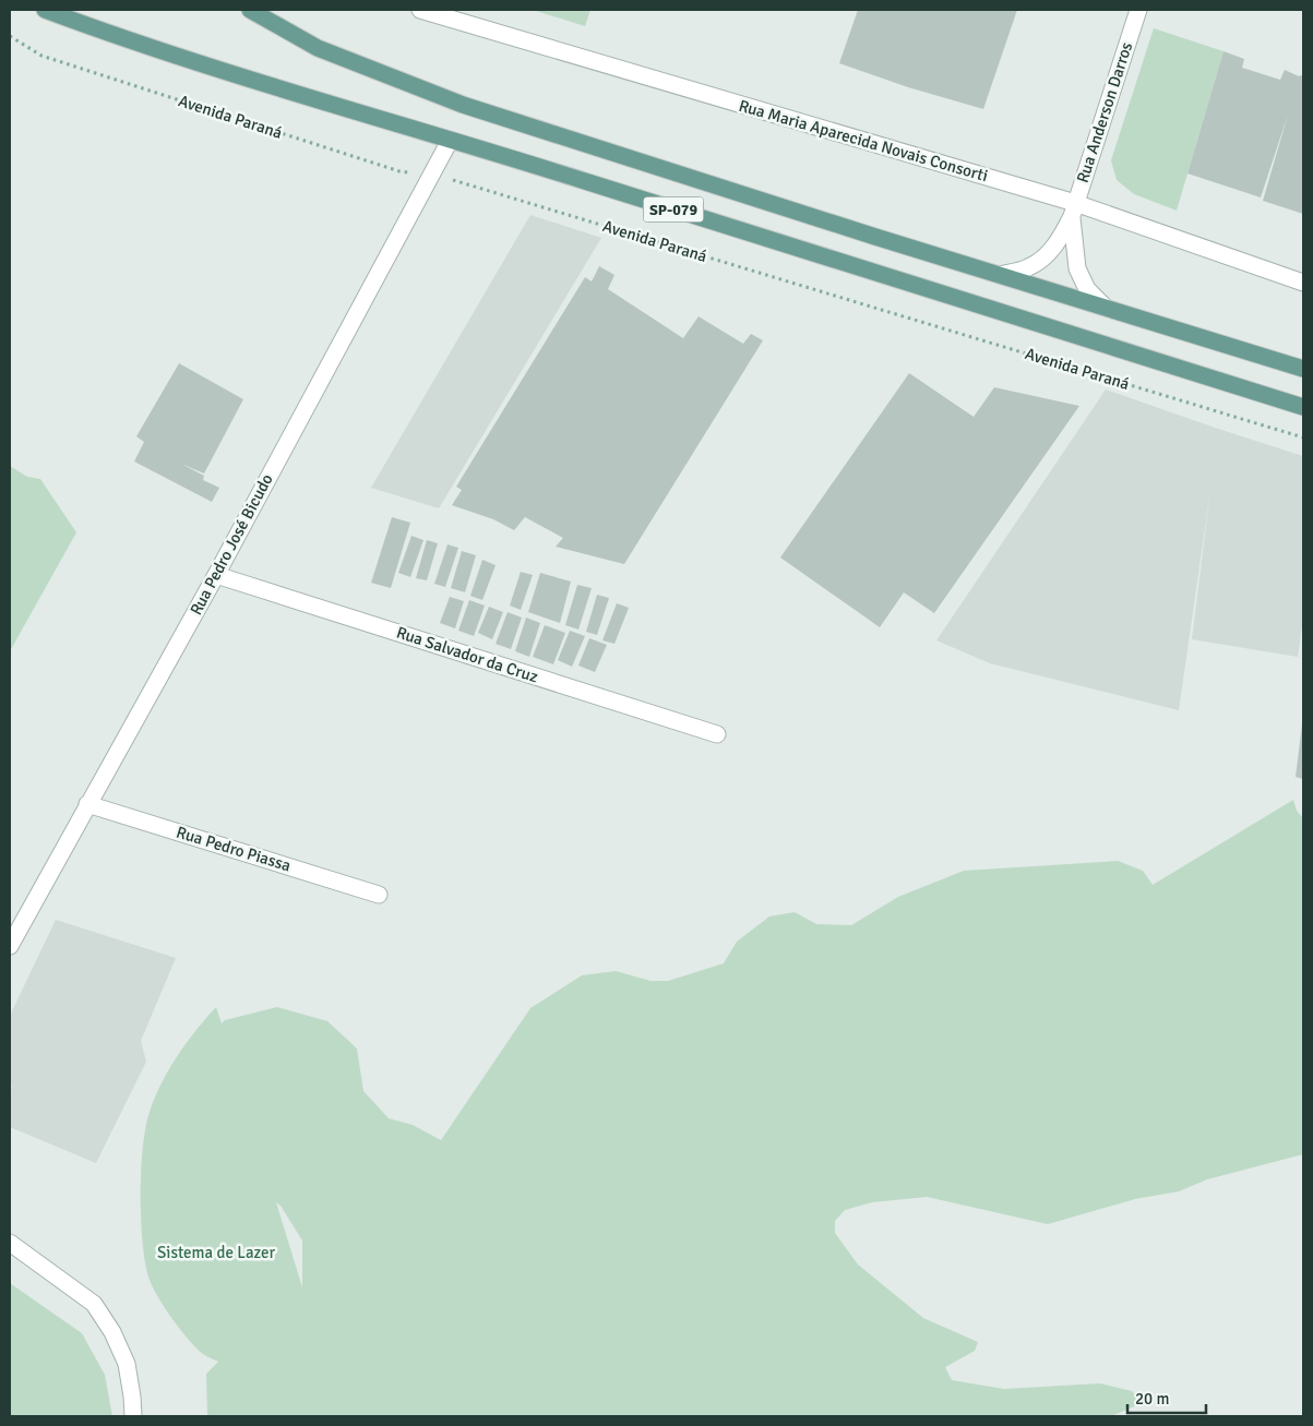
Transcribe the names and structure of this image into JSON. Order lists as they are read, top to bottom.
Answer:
{
  "streets": {
    "main road": ["Avenida Paraná", "SP-079"],
    "street": [
      "Rua Anderson Darros",
      "Rua Maria Aparecida Novais Consorti",
      "Rua Pedro José Bicudo",
      "Rua Salvador da Cruz",
      "Rua Pedro Piassa"
    ]
  },
  "crossings": [
    ["Rua Anderson Darros", "Rua Maria Aparecida Novais Consorti"],
    ["Rua Anderson Darros", "SP-079"],
    ["Avenida Paraná", "Rua Pedro José Bicudo"],
    ["Rua Pedro José Bicudo", "Rua Salvador da Cruz"],
    ["Rua Pedro José Bicudo", "Rua Pedro Piassa"]
  ],
  "parks": ["Sistema de Lazer"],
  "scale_bar": "20 m"
}
